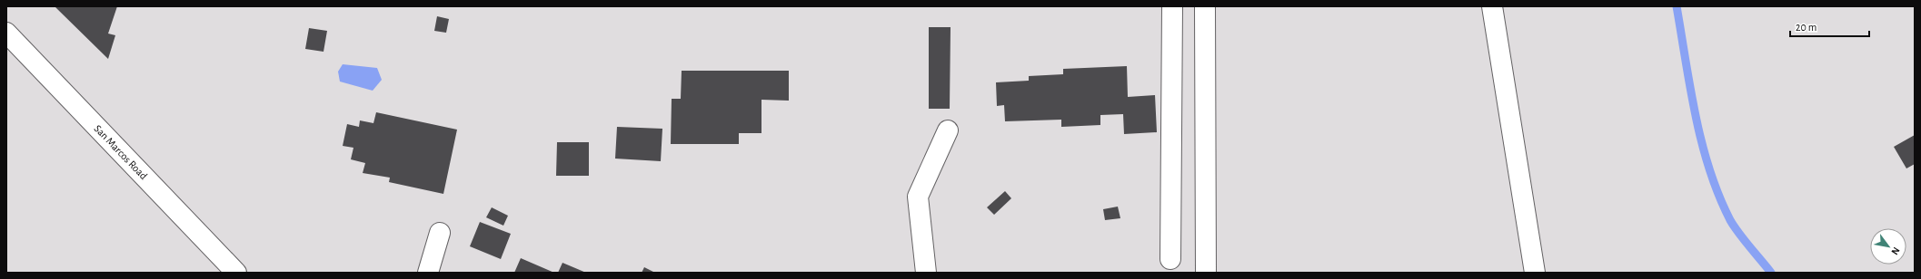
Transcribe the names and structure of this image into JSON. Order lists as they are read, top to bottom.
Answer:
{
  "streets": {
    "street": ["San Marcos Road"]
  },
  "scale_bar": "20 m",
  "north": "bottom right"
}
